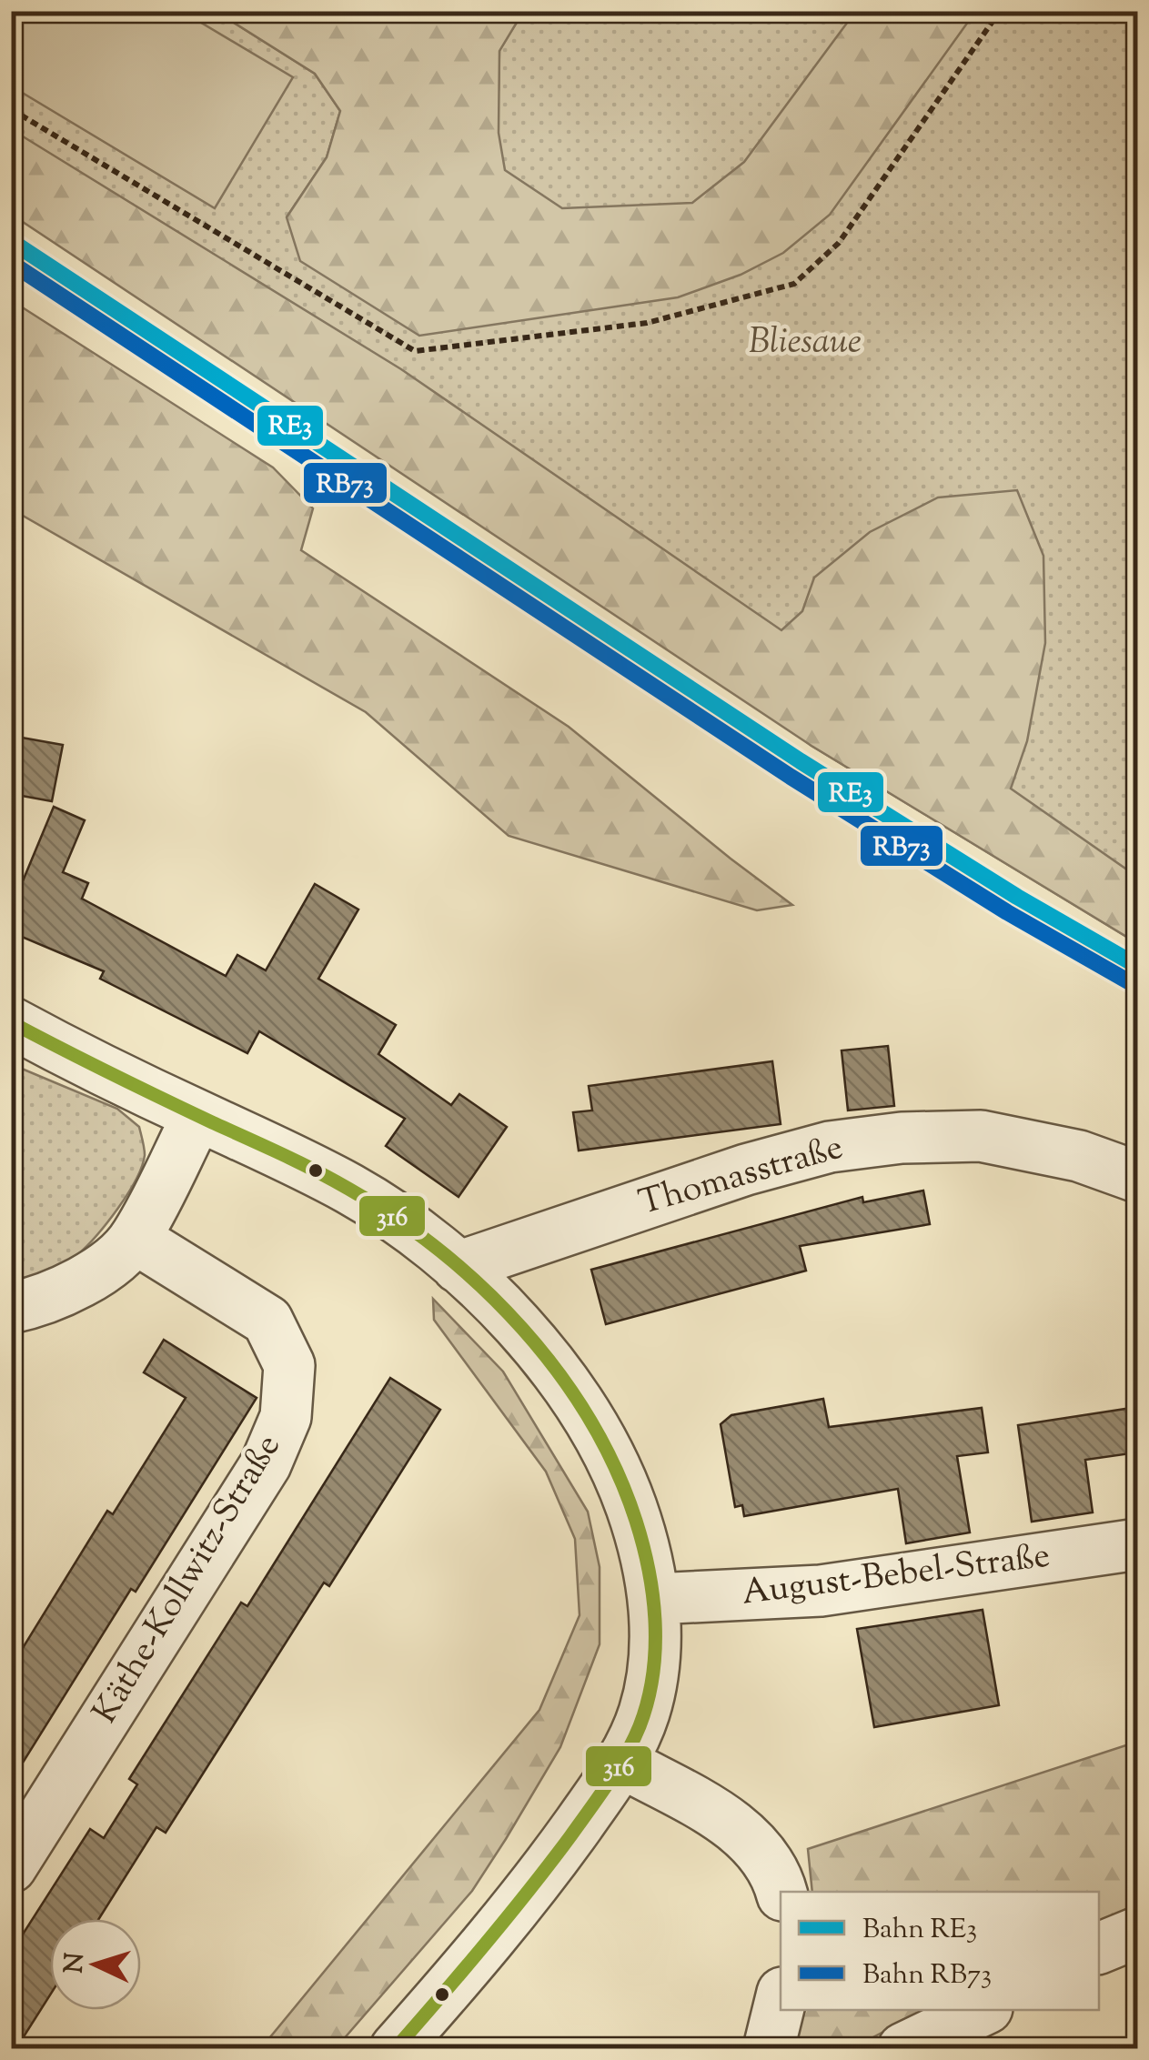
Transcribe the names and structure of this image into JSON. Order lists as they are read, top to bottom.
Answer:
{
  "streets": {
    "street": ["Thomasstraße", "August-Bebel-Straße", "Käthe-Kollwitz-Straße"]
  },
  "parks": ["Bliesaue"],
  "lines": ["rail line RE3", "rail line RB73", "transit line 316"],
  "legend": ["Bahn RE3", "Bahn RB73"],
  "north": "left"
}
